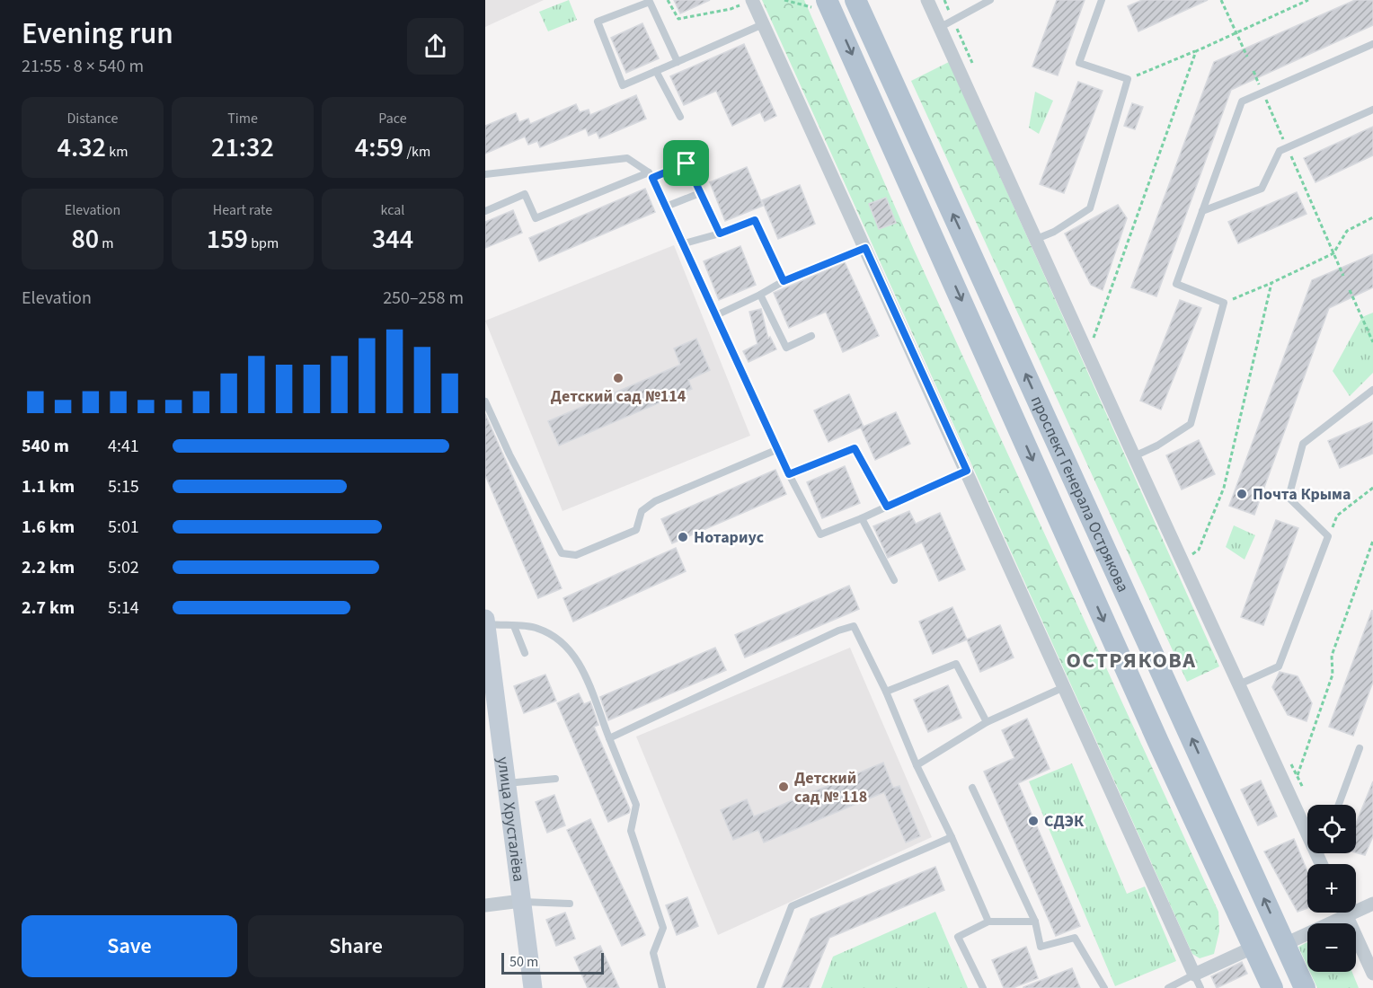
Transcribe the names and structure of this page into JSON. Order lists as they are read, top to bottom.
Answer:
{
  "streets": {
    "main road": ["проспект Генерала Острякова", "улица Хрусталёва"]
  },
  "districts": ["ОСТРЯКОВА"],
  "places": [
    "Детский сад №114",
    "Почта Крыма",
    "Нотариус",
    "Детский сад № 118",
    "СДЭК"
  ],
  "scale_bar": "50 m",
  "page": {
    "heading": ["Evening run", "21:55 · 8 × 540 m"],
    "stats": [
      ["Distance", "4.32 km"],
      ["Time", "21:32"],
      ["Pace", "4:59 /km"],
      ["Elevation", "80 m"],
      ["Heart rate", "159 bpm"],
      ["kcal", "344"]
    ],
    "chart": ["Elevation", "250–258 m"],
    "list": [
      {
        "name": "540 m",
        "note": "4:41"
      },
      {
        "name": "1.1 km",
        "note": "5:15"
      },
      {
        "name": "1.6 km",
        "note": "5:01"
      },
      {
        "name": "2.2 km",
        "note": "5:02"
      },
      {
        "name": "2.7 km",
        "note": "5:14"
      }
    ],
    "map_buttons": ["+", "−"],
    "buttons": ["Save", "Share"],
    "scale": "50 m"
  }
}
